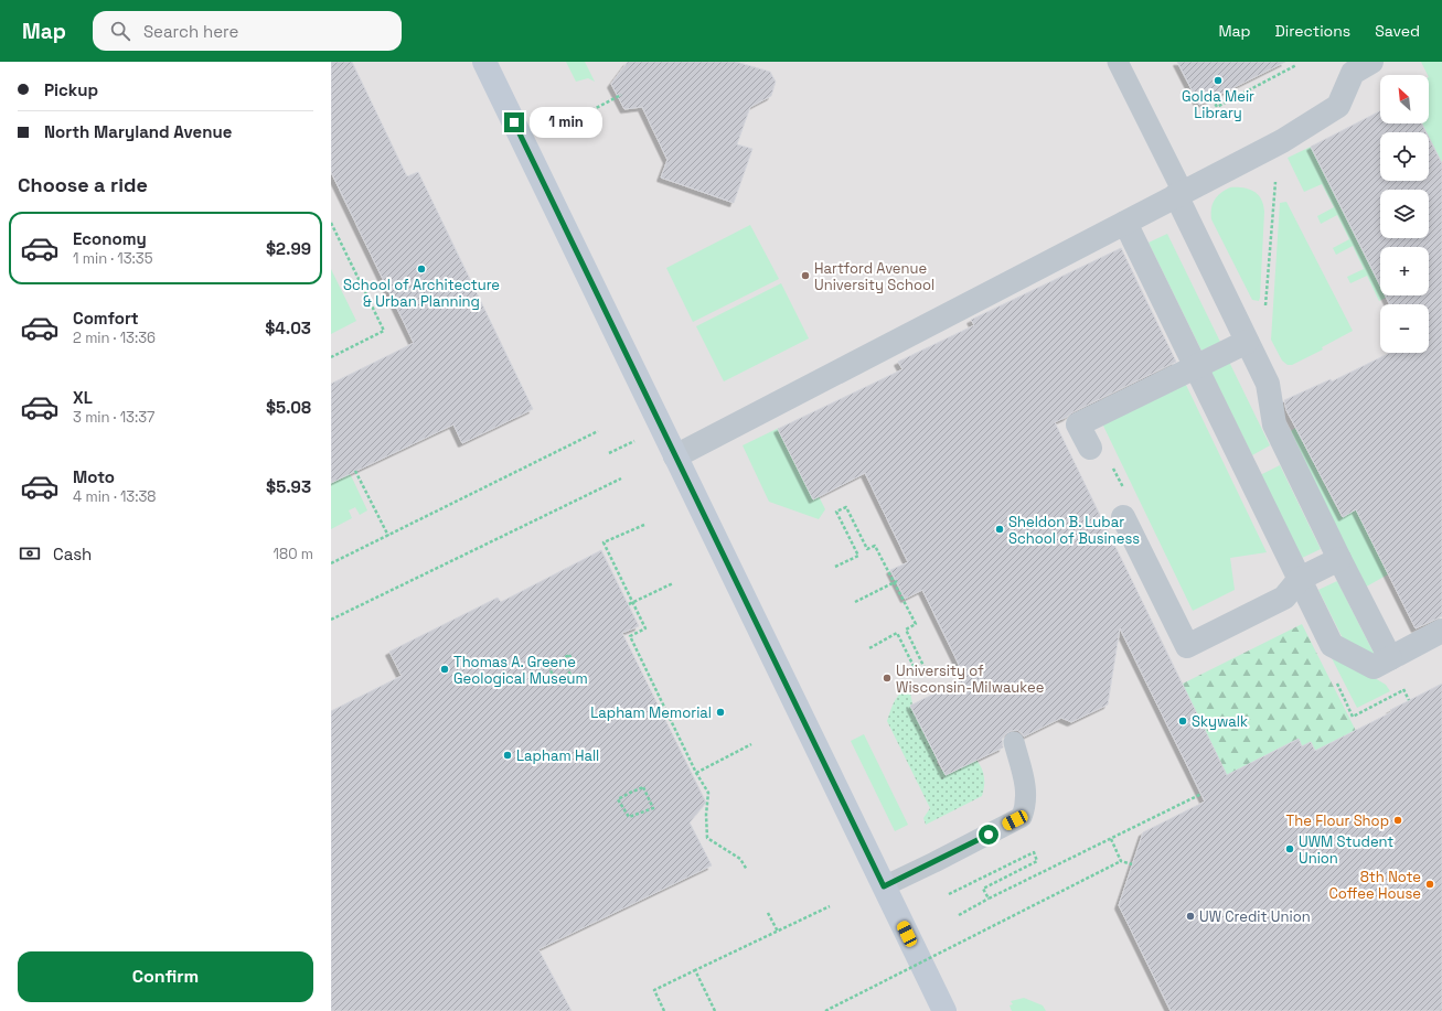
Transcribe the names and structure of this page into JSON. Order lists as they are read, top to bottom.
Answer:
{
  "places": [
    "Golda Meir Library",
    "School of Architecture & Urban Planning",
    "Hartford Avenue University School",
    "Sheldon B. Lubar School of Business",
    "Thomas A. Greene Geological Museum",
    "University of Wisconsin-Milwaukee",
    "Lapham Memorial",
    "Skywalk",
    "Lapham Hall",
    "The Flour Shop",
    "UWM Student Union",
    "8th Note Coffee House",
    "UW Credit Union"
  ],
  "north": "top left",
  "page": {
    "header": "Map",
    "search": "Search here",
    "nav": ["Map", "Directions", "Saved"],
    "banner": ["Pickup", "North Maryland Avenue"],
    "map_buttons": ["+", "−"],
    "bubble": "1 min",
    "heading": "Choose a ride",
    "list": [
      {
        "name": "Economy",
        "note": "1 min · 13:35",
        "value": "$2.99"
      },
      {
        "name": "Comfort",
        "note": "2 min · 13:36",
        "value": "$4.03"
      },
      {
        "name": "XL",
        "note": "3 min · 13:37",
        "value": "$5.08"
      },
      {
        "name": "Moto",
        "note": "4 min · 13:38",
        "value": "$5.93"
      }
    ],
    "pay": ["Cash", "180 m"],
    "buttons": "Confirm"
  }
}
